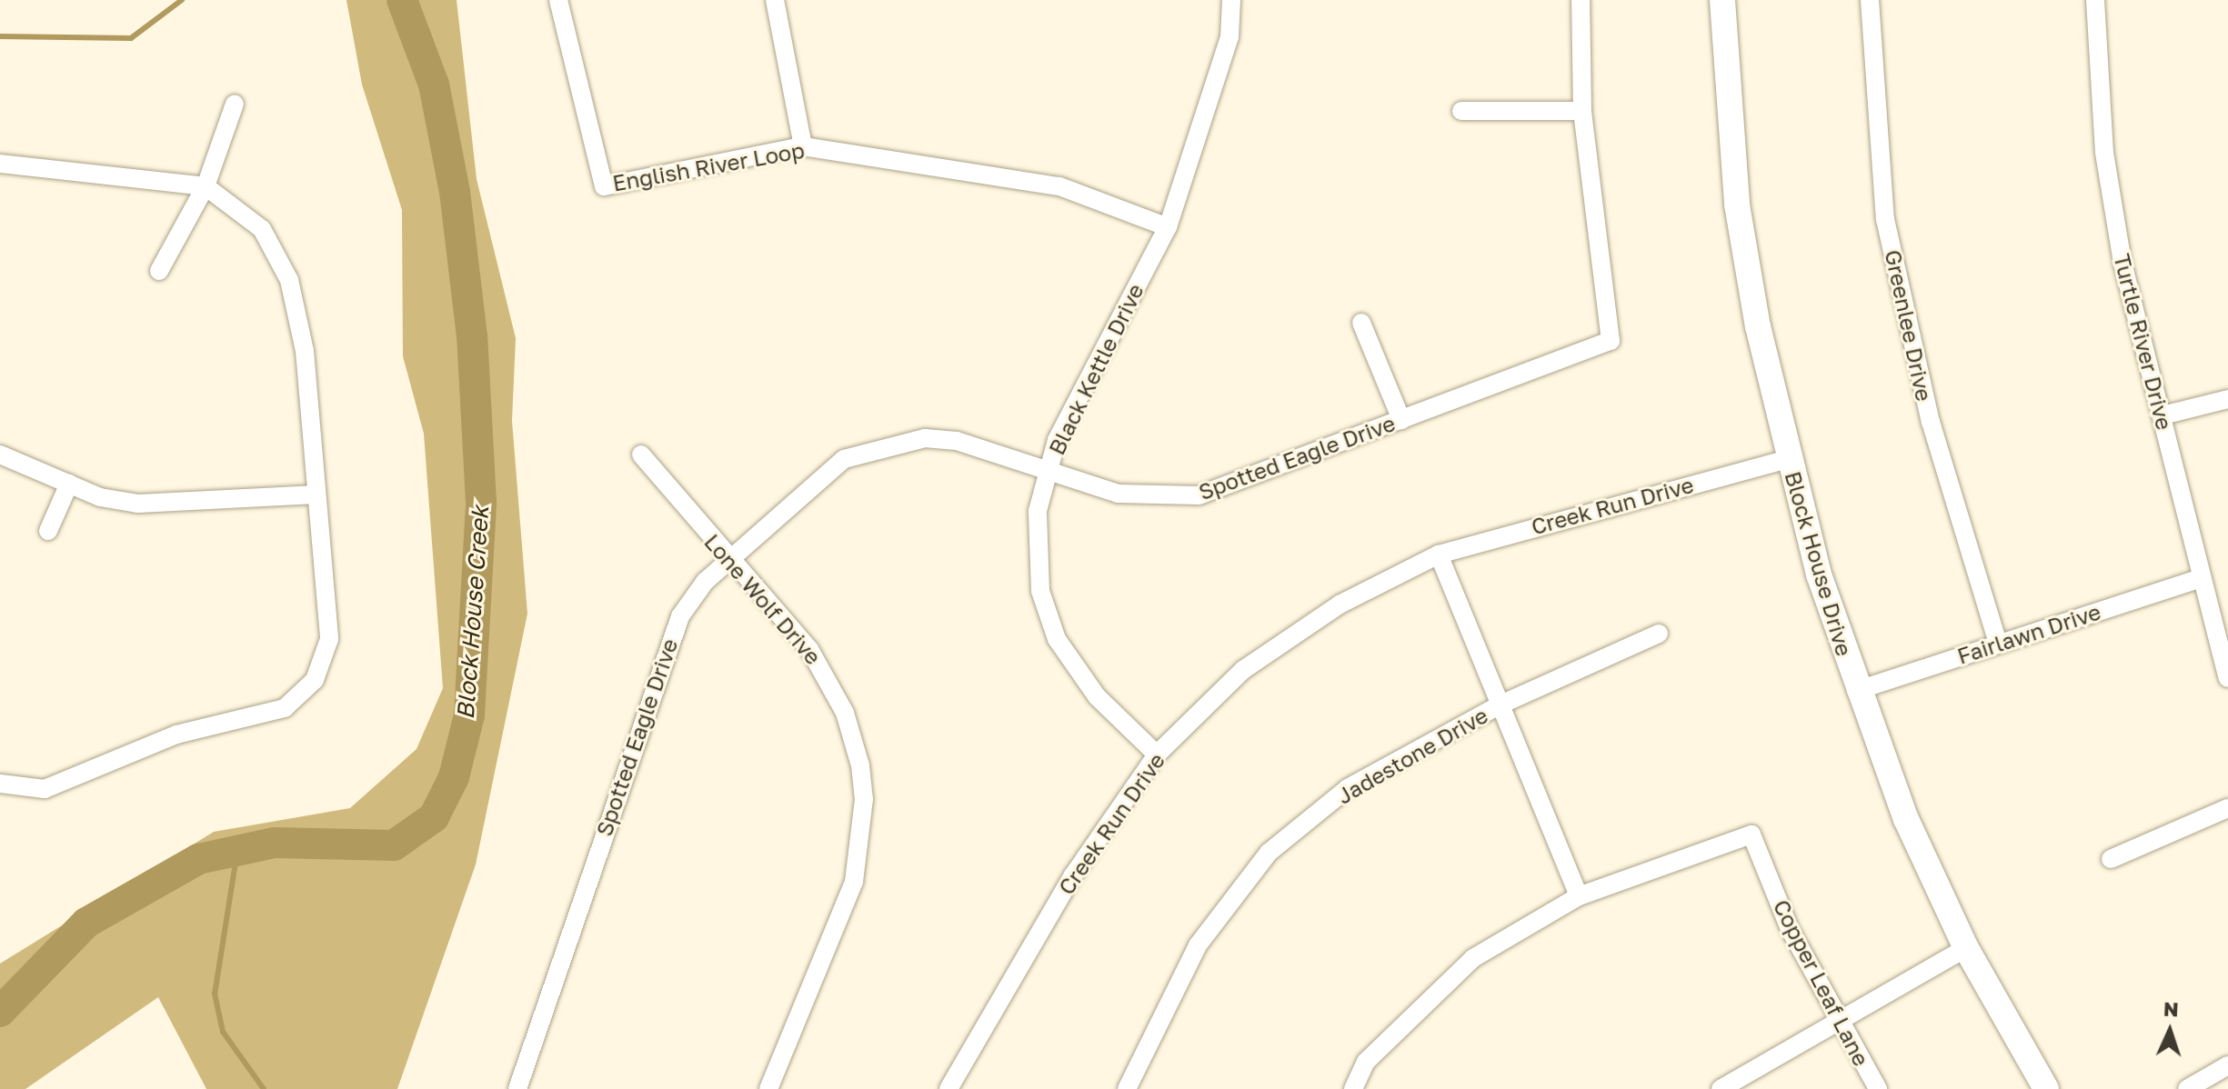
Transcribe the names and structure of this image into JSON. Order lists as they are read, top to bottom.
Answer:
{
  "streets": {
    "street": [
      "English River Loop",
      "Greenlee Drive",
      "Turtle River Drive",
      "Black Kettle Drive",
      "Spotted Eagle Drive",
      "Creek Run Drive",
      "Block House Drive",
      "Lone Wolf Drive",
      "Fairlawn Drive",
      "Jadestone Drive",
      "Copper Leaf Lane"
    ]
  },
  "crossings": [
    ["English River Loop", "Black Kettle Drive"],
    ["Greenlee Drive", "Fairlawn Drive"],
    ["Turtle River Drive", "Fairlawn Drive"],
    ["Black Kettle Drive", "Spotted Eagle Drive"],
    ["Black Kettle Drive", "Creek Run Drive"],
    ["Spotted Eagle Drive", "Lone Wolf Drive"],
    ["Creek Run Drive", "Block House Drive"],
    ["Block House Drive", "Fairlawn Drive"]
  ],
  "water": ["Block House Creek"],
  "north": "top"
}
